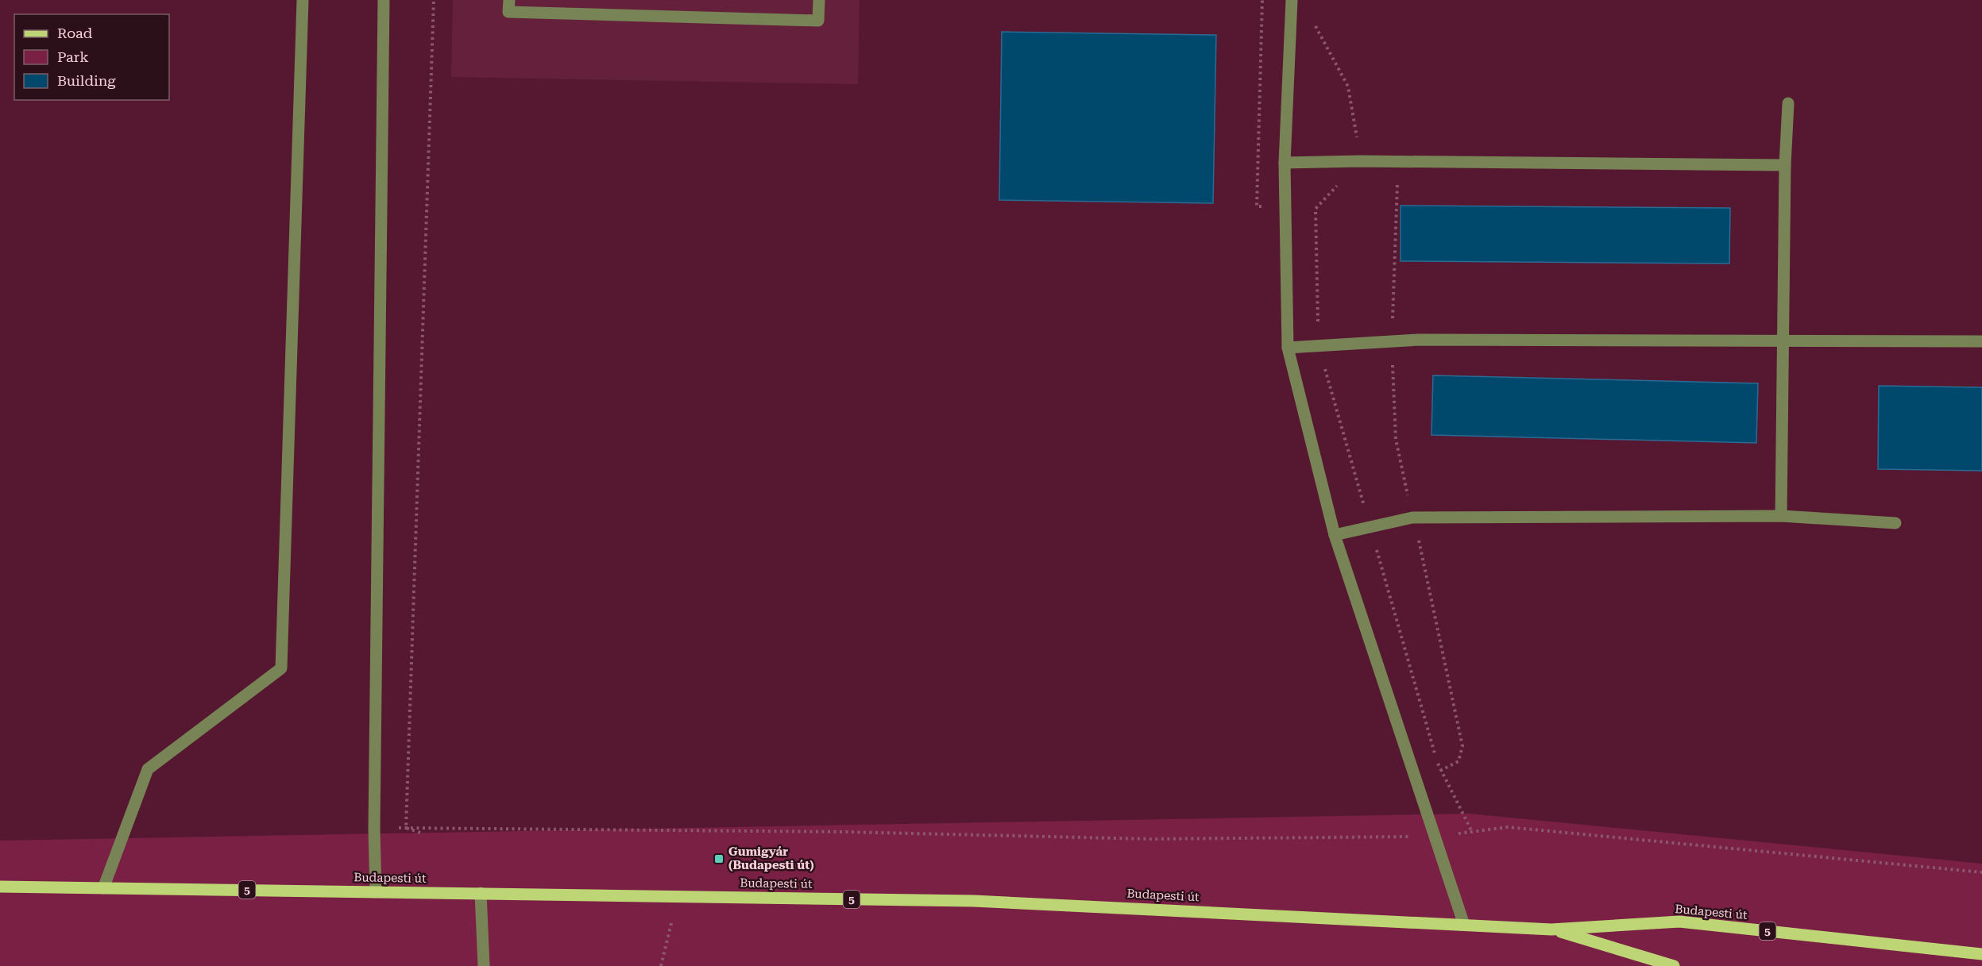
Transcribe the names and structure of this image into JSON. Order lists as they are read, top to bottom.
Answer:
{
  "streets": {
    "main road": ["Budapesti út", "5"]
  },
  "places": {
    "transit": ["Gumigyár (Budapesti út)"]
  },
  "legend": ["Road", "Park", "Building"]
}
